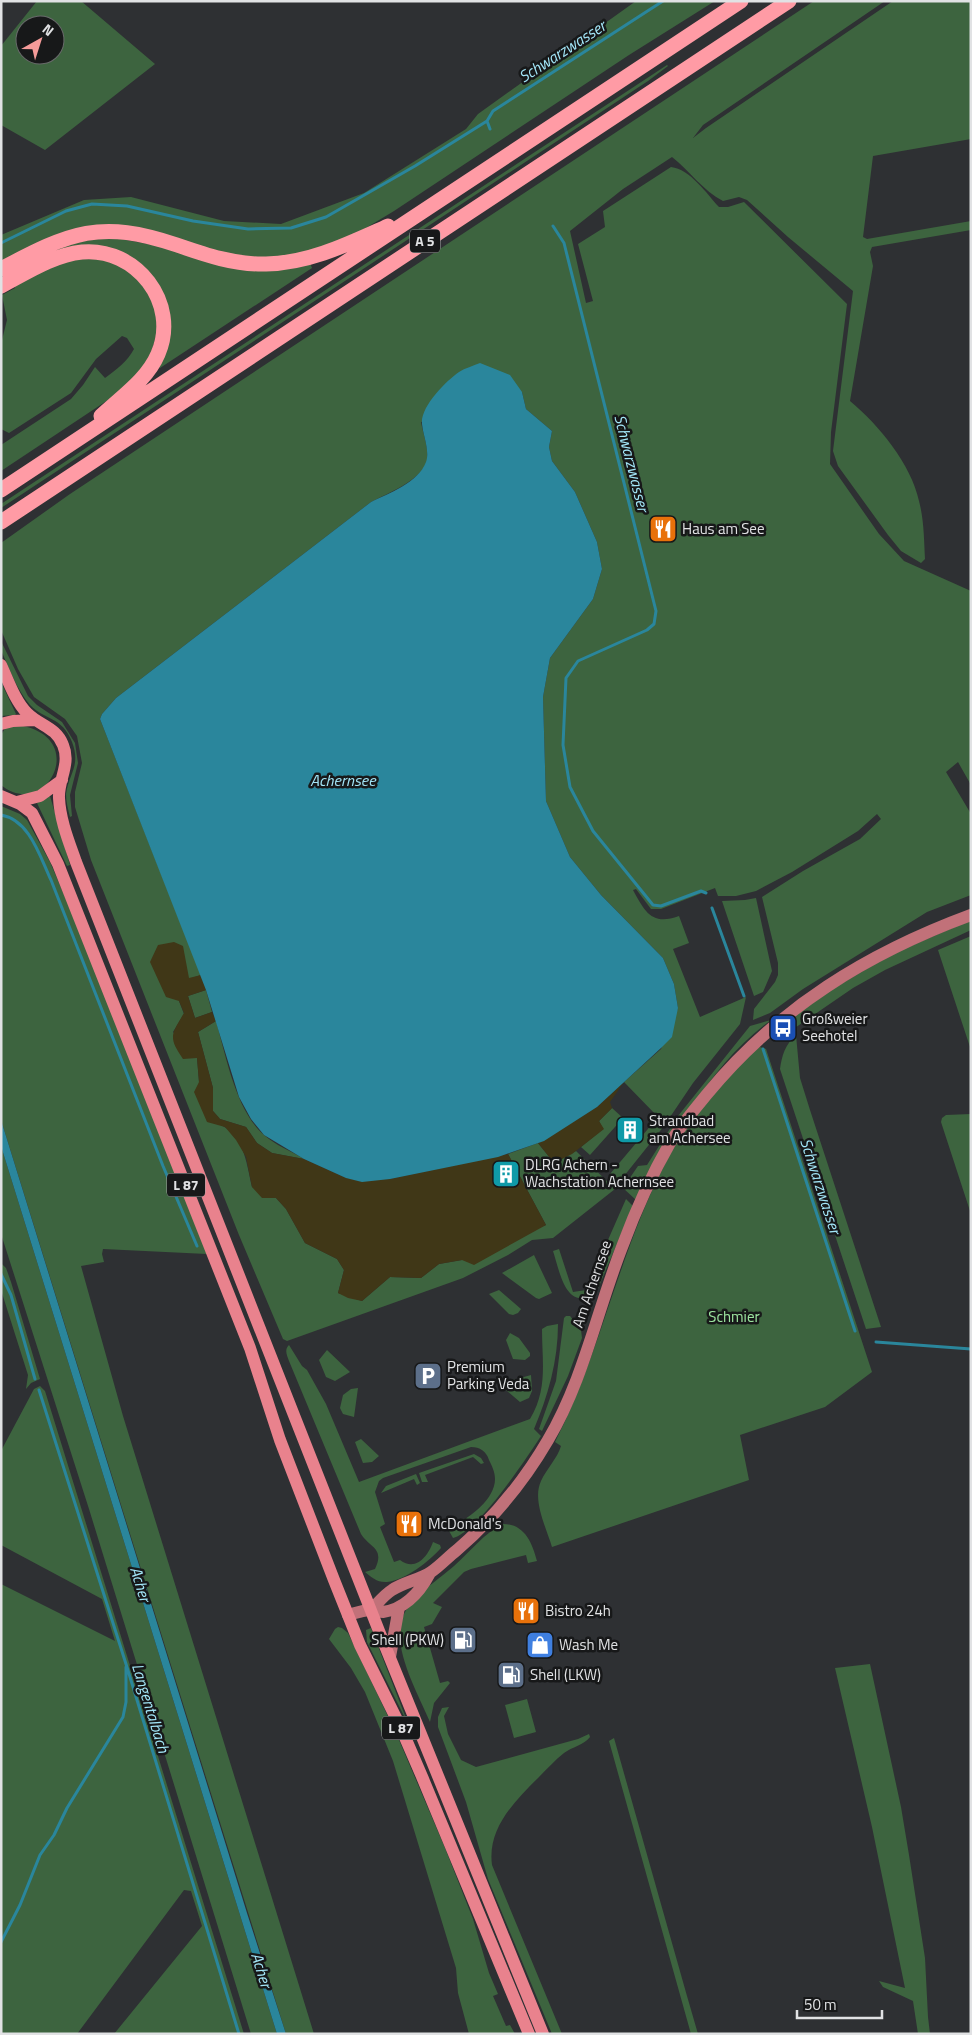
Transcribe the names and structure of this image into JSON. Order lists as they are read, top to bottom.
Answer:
{
  "streets": {
    "highway": ["A 5"],
    "main road": ["L 87"],
    "street": ["Am Achernsee"]
  },
  "water": [
    "Schwarzwasser",
    "Achernsee",
    "Acher",
    "Langentalbach"
  ],
  "parks": ["Schmier"],
  "places": {
    "restaurant": ["Haus am See", "McDonald's", "Bistro 24h"],
    "bus stop": ["Großweier Seehotel"],
    "building": ["Strandbad am Achersee", "DLRG Achern - Wachstation Achernsee"],
    "parking": ["Premium Parking Veda"],
    "fuel station": ["Shell (PKW)", "Shell (LKW)"],
    "shop": ["Wash Me"]
  },
  "scale_bar": "50 m",
  "north": "top right"
}
